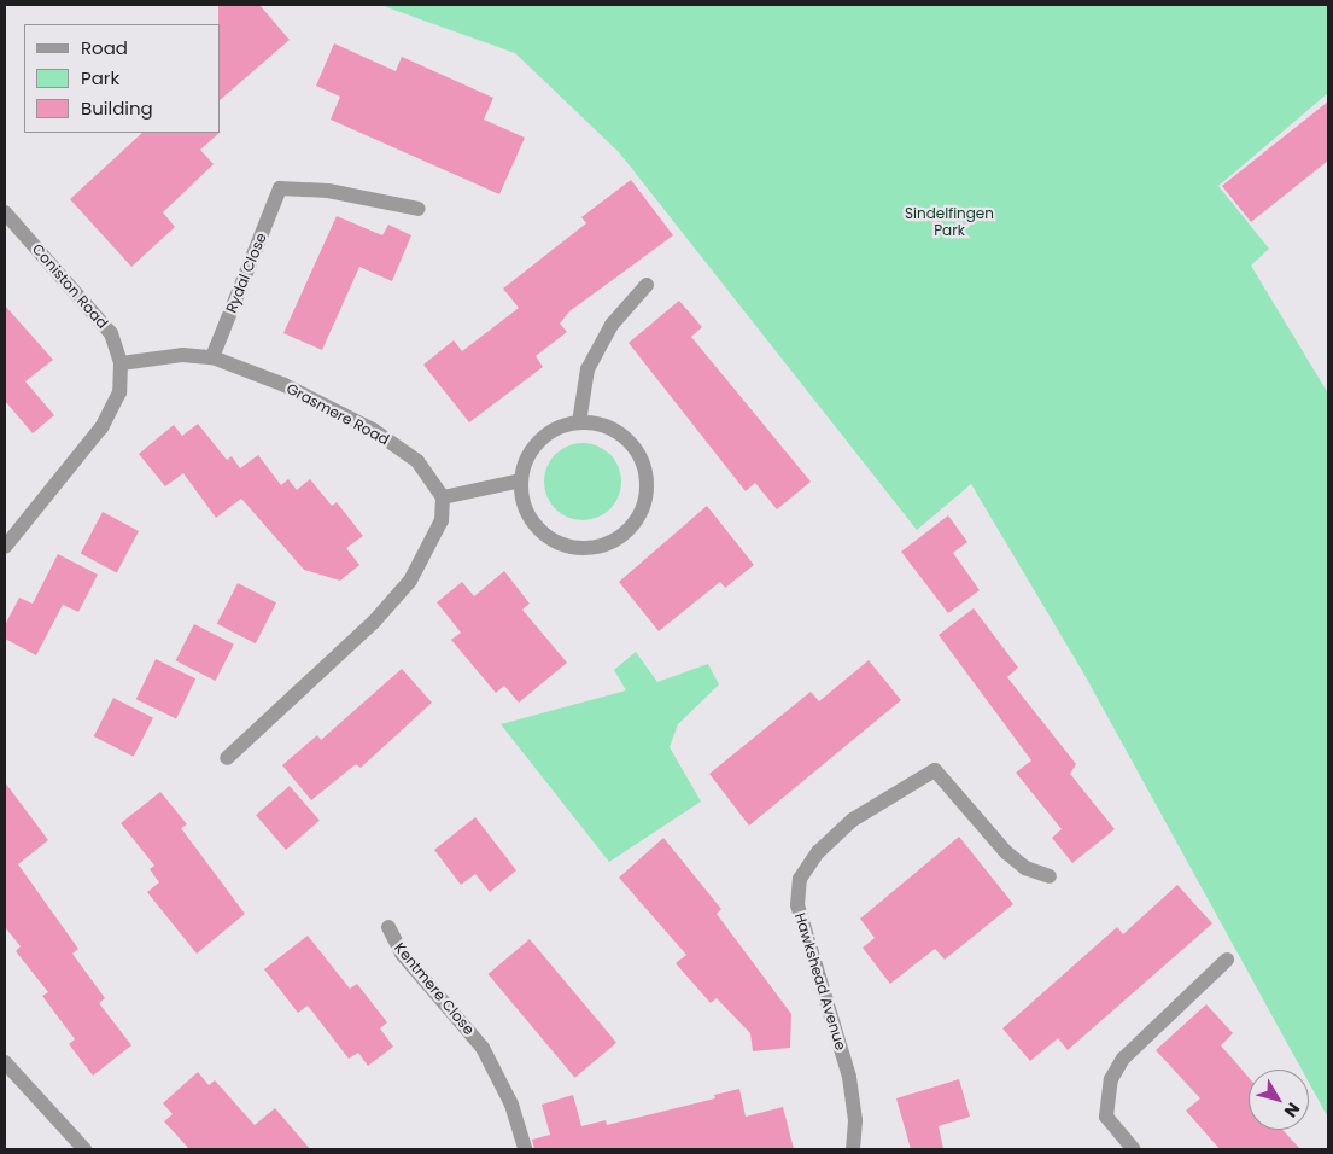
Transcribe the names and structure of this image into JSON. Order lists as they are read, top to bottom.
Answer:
{
  "streets": {
    "street": [
      "Rydal Close",
      "Coniston Road",
      "Grasmere Road",
      "Hawkshead Avenue",
      "Kentmere Close"
    ]
  },
  "crossings": [
    ["Rydal Close", "Grasmere Road"],
    ["Coniston Road", "Grasmere Road"]
  ],
  "parks": ["Sindelfingen Park"],
  "legend": ["Road", "Park", "Building"],
  "north": "bottom right"
}
